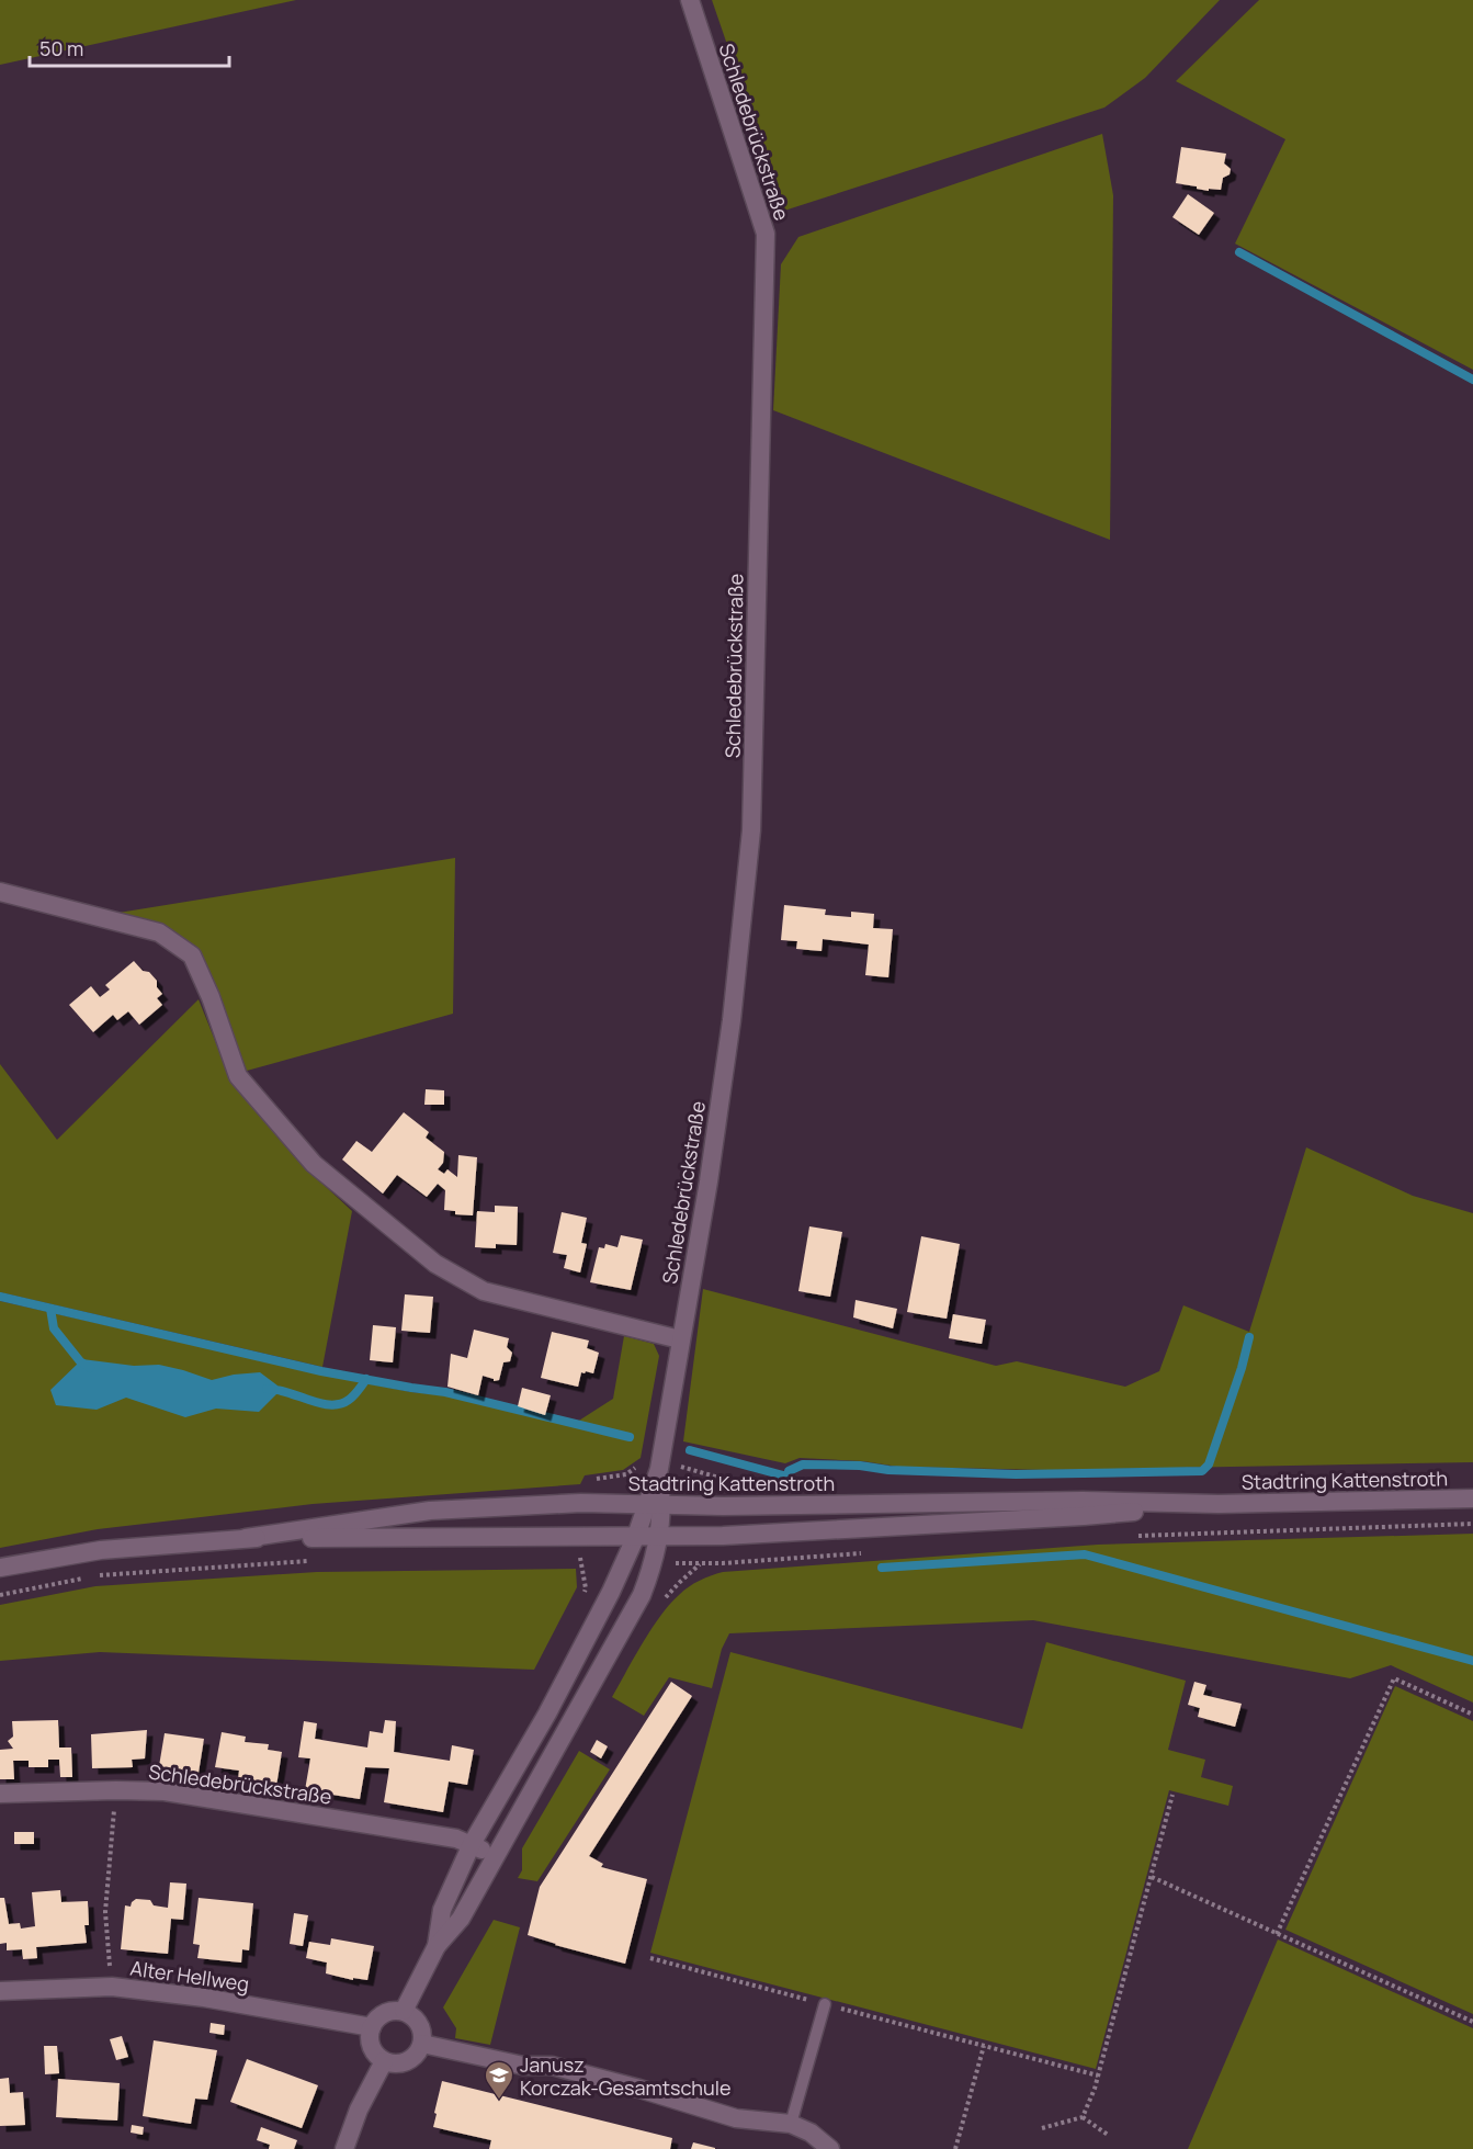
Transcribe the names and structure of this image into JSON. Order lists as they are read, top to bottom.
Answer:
{
  "streets": {
    "street": ["Schledebrückstraße", "Stadtring Kattenstroth", "Alter Hellweg"]
  },
  "crossings": [
    ["Schledebrückstraße", "Stadtring Kattenstroth"],
    ["Schledebrückstraße", "Alter Hellweg"]
  ],
  "places": {
    "school or university": ["Janusz Korczak-Gesamtschule"]
  },
  "scale_bar": "50 m"
}
